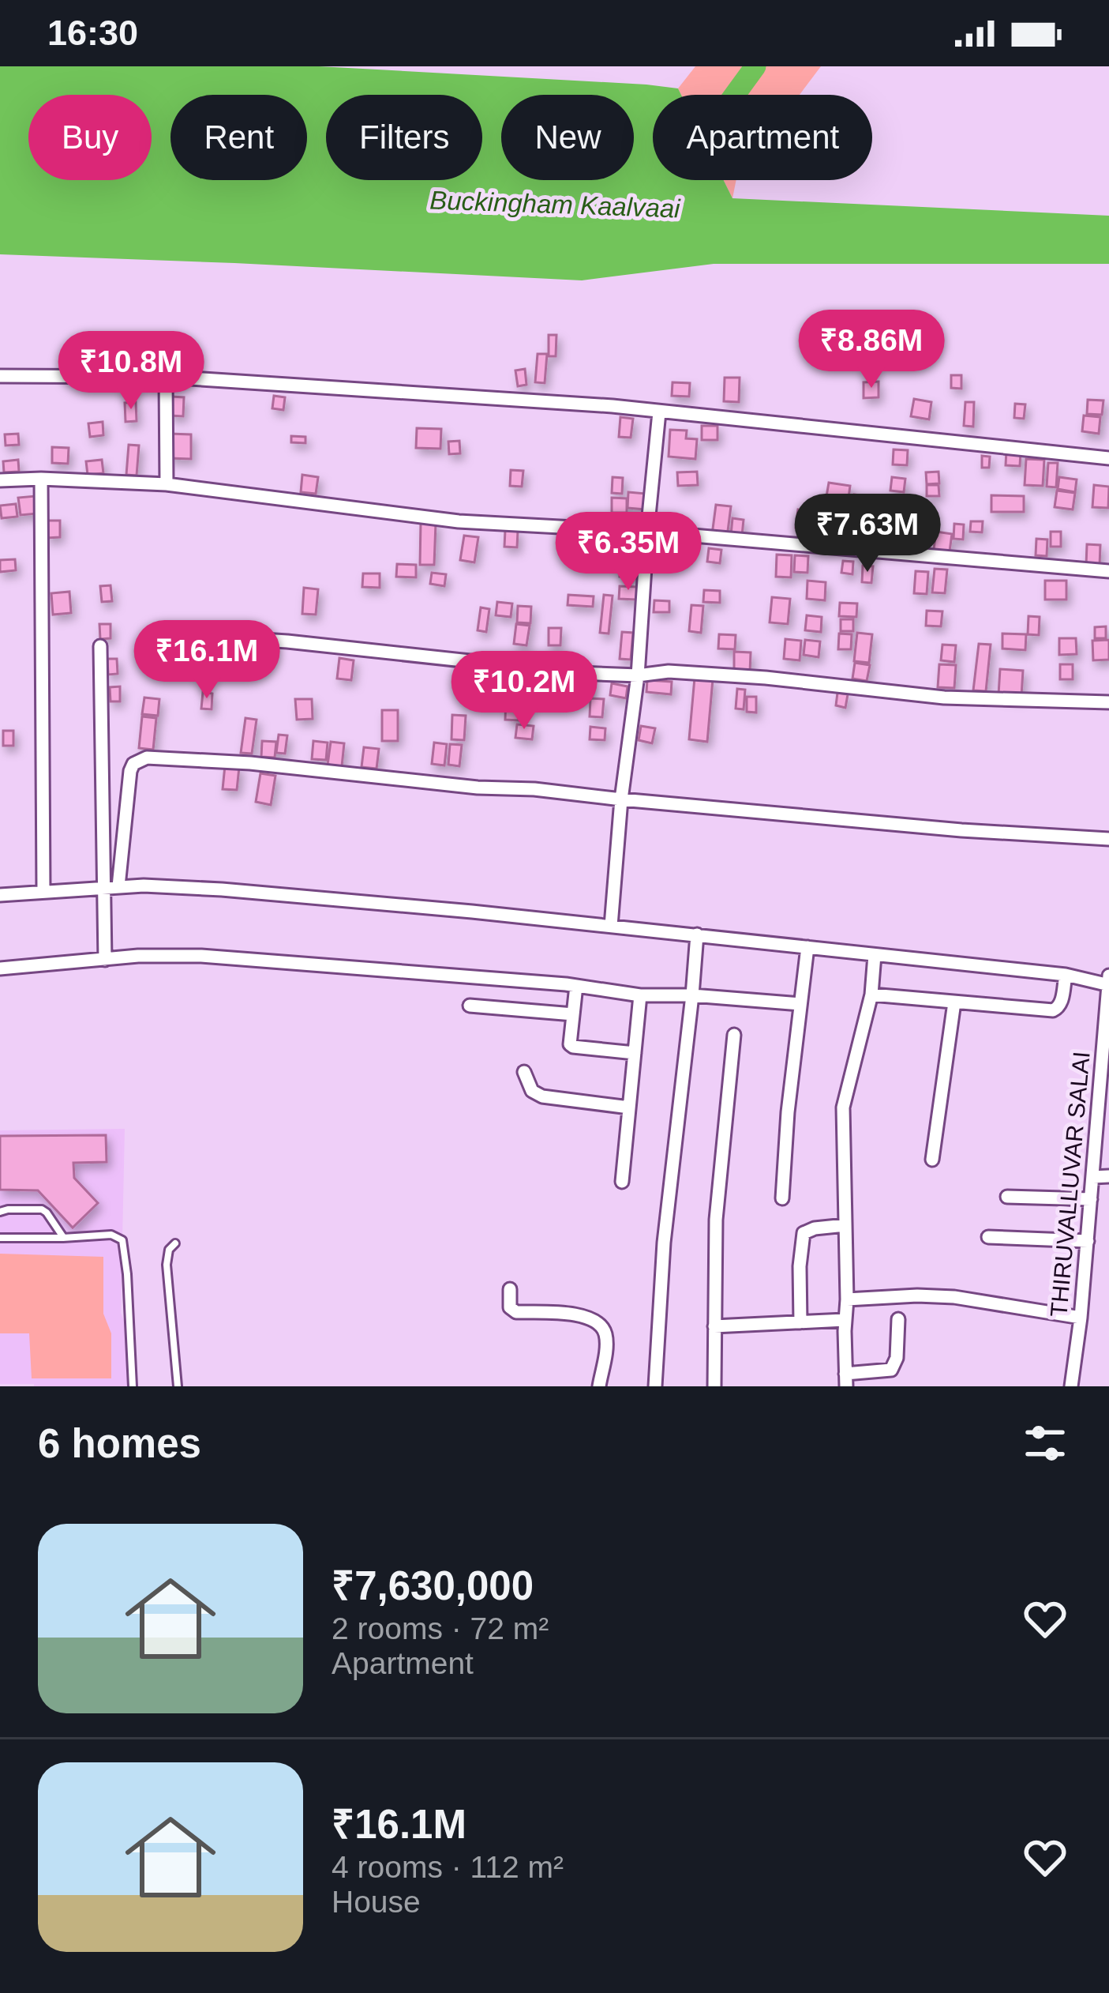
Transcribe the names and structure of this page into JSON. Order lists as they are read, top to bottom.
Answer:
{
  "streets": {
    "street": ["THIRUVALLUVAR SALAI"]
  },
  "water": ["Buckingham Kaalvaai"],
  "page": {
    "status": "16:30",
    "chip": [
      "Buy",
      "Rent",
      "Filters",
      "New",
      "Apartment"
    ],
    "price": [
      "₹8.86M",
      "₹10.8M",
      "₹7.63M",
      "₹6.35M",
      "₹16.1M",
      "₹10.2M"
    ],
    "heading": "6 homes",
    "list": [
      {
        "name": "₹7,630,000",
        "note": "2 rooms · 72 m² · Apartment"
      },
      {
        "name": "₹16.1M",
        "note": "4 rooms · 112 m² · House"
      }
    ]
  }
}
